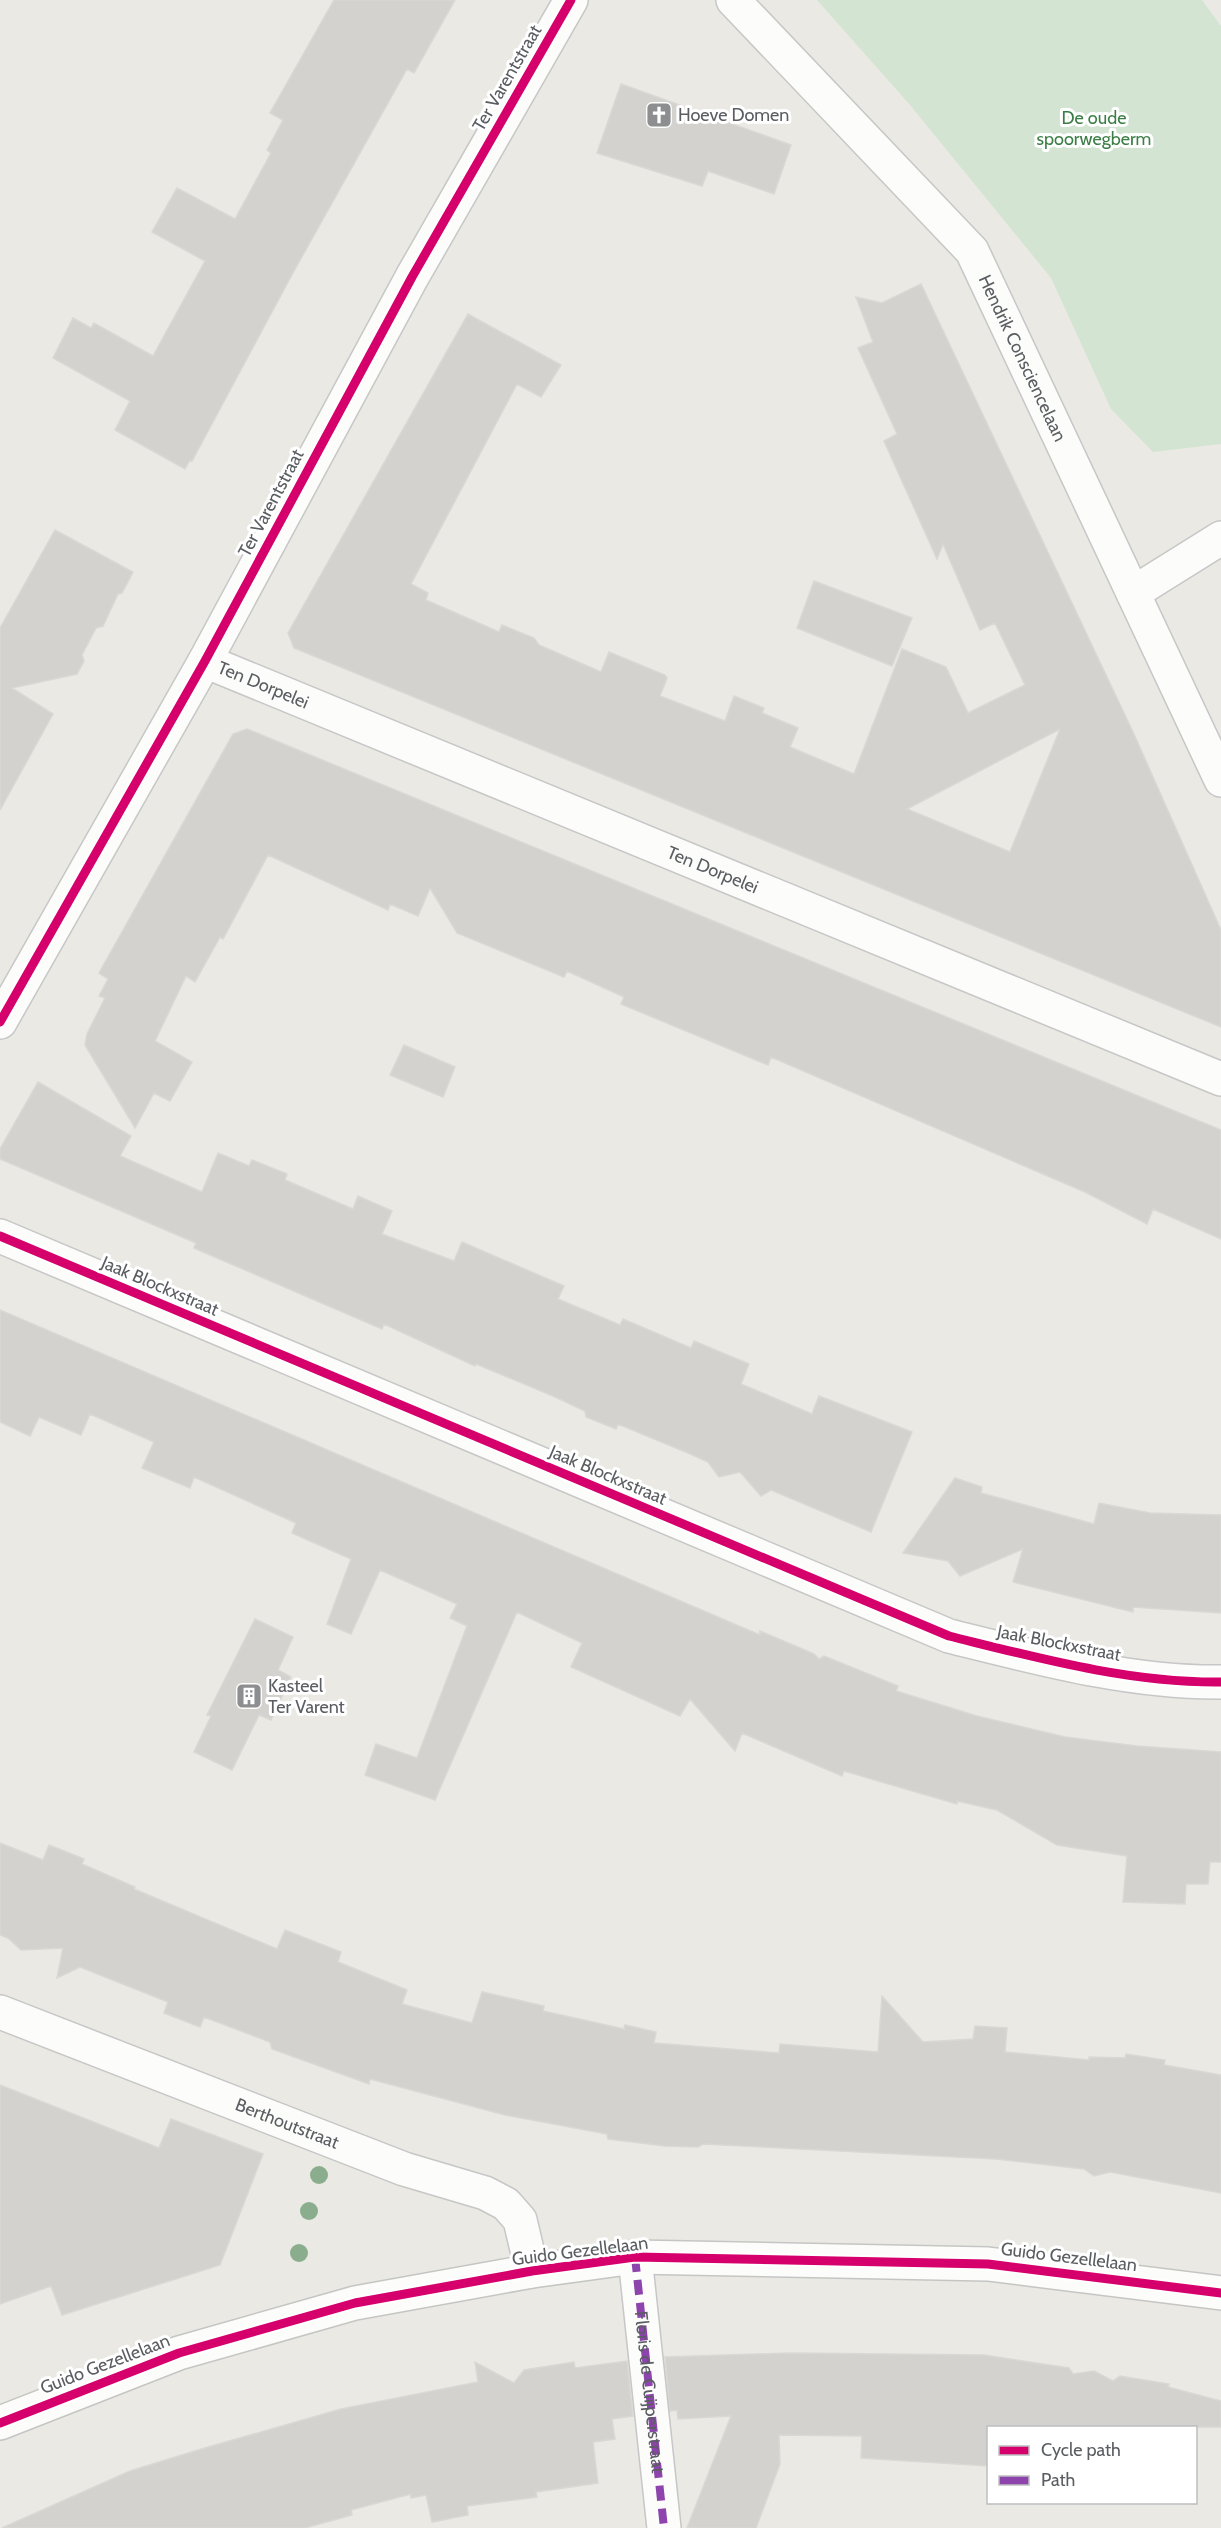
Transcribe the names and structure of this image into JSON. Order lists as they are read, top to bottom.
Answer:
{
  "streets": {
    "street": [
      "Ter Varentstraat",
      "Hendrik Consciencelaan",
      "Ten Dorpelei",
      "Jaak Blockxstraat",
      "Berthoutstraat",
      "Guido Gezellelaan",
      "Floris de Cuijperstraat"
    ]
  },
  "crossings": [
    ["Ter Varentstraat", "Ten Dorpelei"],
    ["Berthoutstraat", "Guido Gezellelaan"],
    ["Guido Gezellelaan", "Floris de Cuijperstraat"]
  ],
  "parks": ["De oude spoorwegberm"],
  "places": {
    "church": ["Hoeve Domen"],
    "building": ["Kasteel Ter Varent"]
  },
  "legend": ["Cycle path", "Path"]
}
